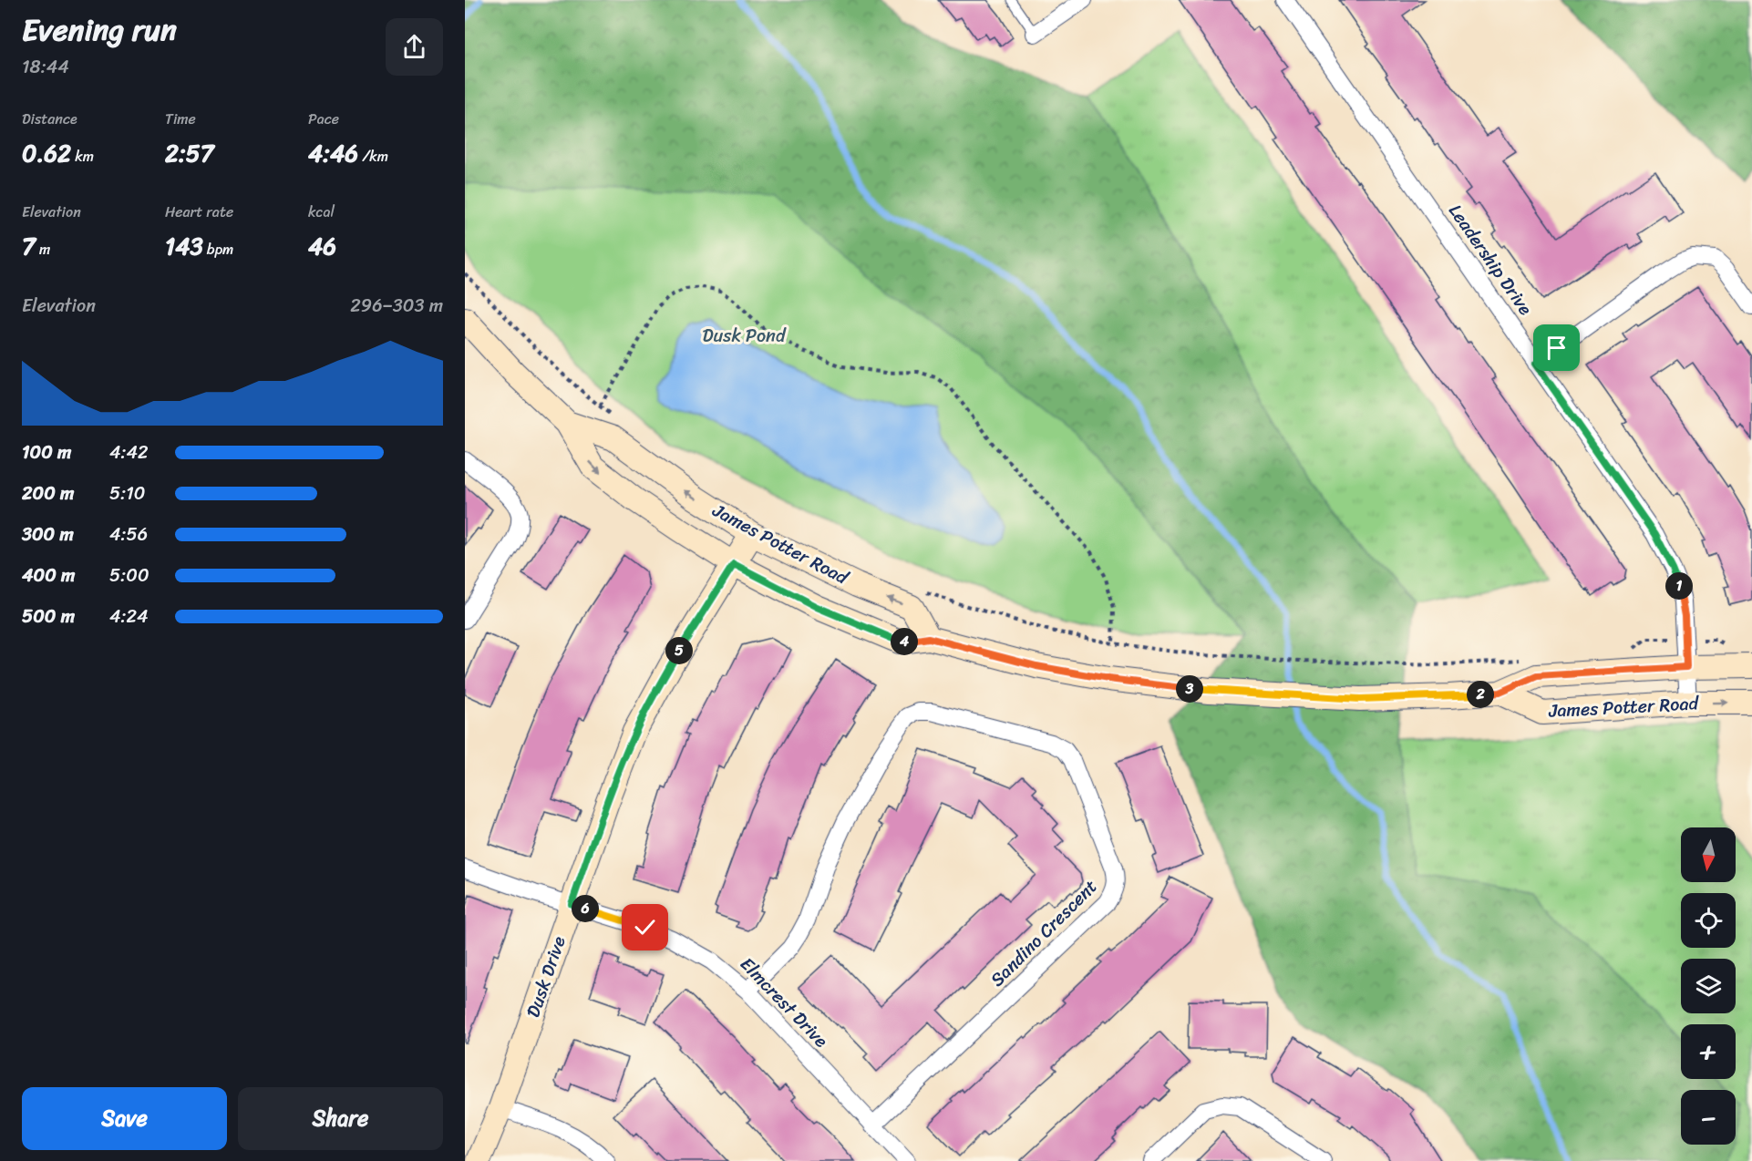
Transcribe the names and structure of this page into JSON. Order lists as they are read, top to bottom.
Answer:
{
  "streets": {
    "main road": ["James Potter Road", "Dusk Drive"],
    "street": ["Leadership Drive", "Sandino Crescent", "Elmcrest Drive"]
  },
  "crossings": [
    ["Leadership Drive", "James Potter Road"],
    ["James Potter Road", "Dusk Drive"],
    ["Sandino Crescent", "Elmcrest Drive"],
    ["Dusk Drive", "Elmcrest Drive"]
  ],
  "parks": ["Dusk Pond"],
  "north": "bottom",
  "page": {
    "heading": ["Evening run", "18:44"],
    "stats": [
      ["Distance", "0.62 km"],
      ["Time", "2:57"],
      ["Pace", "4:46 /km"],
      ["Elevation", "7 m"],
      ["Heart rate", "143 bpm"],
      ["kcal", "46"]
    ],
    "chart": ["Elevation", "296–303 m"],
    "list": [
      {
        "name": "100 m",
        "note": "4:42"
      },
      {
        "name": "200 m",
        "note": "5:10"
      },
      {
        "name": "300 m",
        "note": "4:56"
      },
      {
        "name": "400 m",
        "note": "5:00"
      },
      {
        "name": "500 m",
        "note": "4:24"
      }
    ],
    "pins": [
      "1",
      "4",
      "5",
      "3",
      "2",
      "6"
    ],
    "map_buttons": ["+", "−"],
    "buttons": ["Save", "Share"]
  }
}
